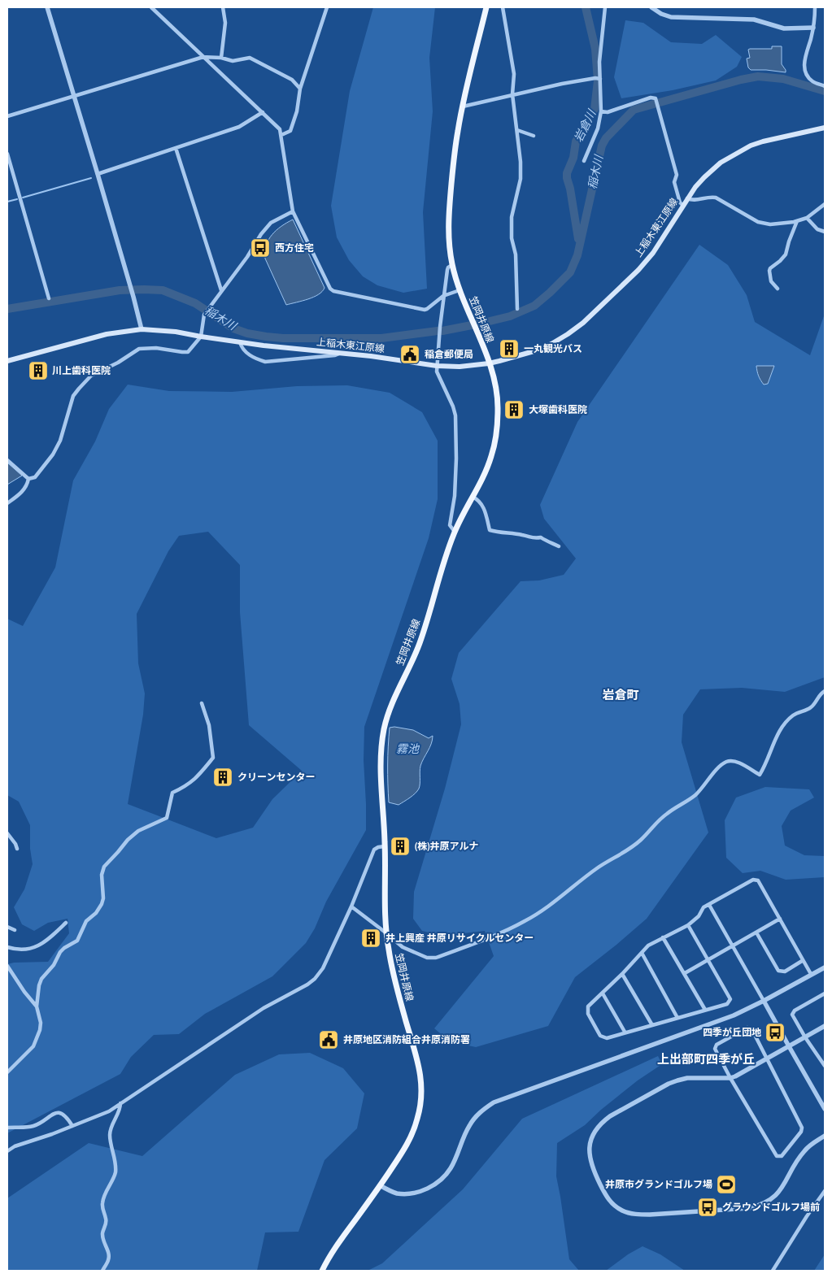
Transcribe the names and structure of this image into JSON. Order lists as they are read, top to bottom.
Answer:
{
  "streets": {
    "main road": ["上稲木東江原線", "笠岡井原線"]
  },
  "crossings": [
    ["上稲木東江原線", "笠岡井原線"]
  ],
  "districts": ["岩倉町", "上出部町四季が丘"],
  "water": ["岩倉川", "稲木川", "霧池"],
  "places": {
    "bus stop": ["西方住宅", "四季が丘団地", "グラウンドゴルフ場前"],
    "building": [
      "一丸観光バス",
      "川上歯科医院",
      "大塚歯科医院",
      "クリーンセンター",
      "(株)井原アルナ",
      "井上興産 井原リサイクルセンター"
    ],
    "public building": ["稲倉郵便局", "井原地区消防組合井原消防署"],
    "sports": ["井原市グランドゴルフ場"]
  }
}
